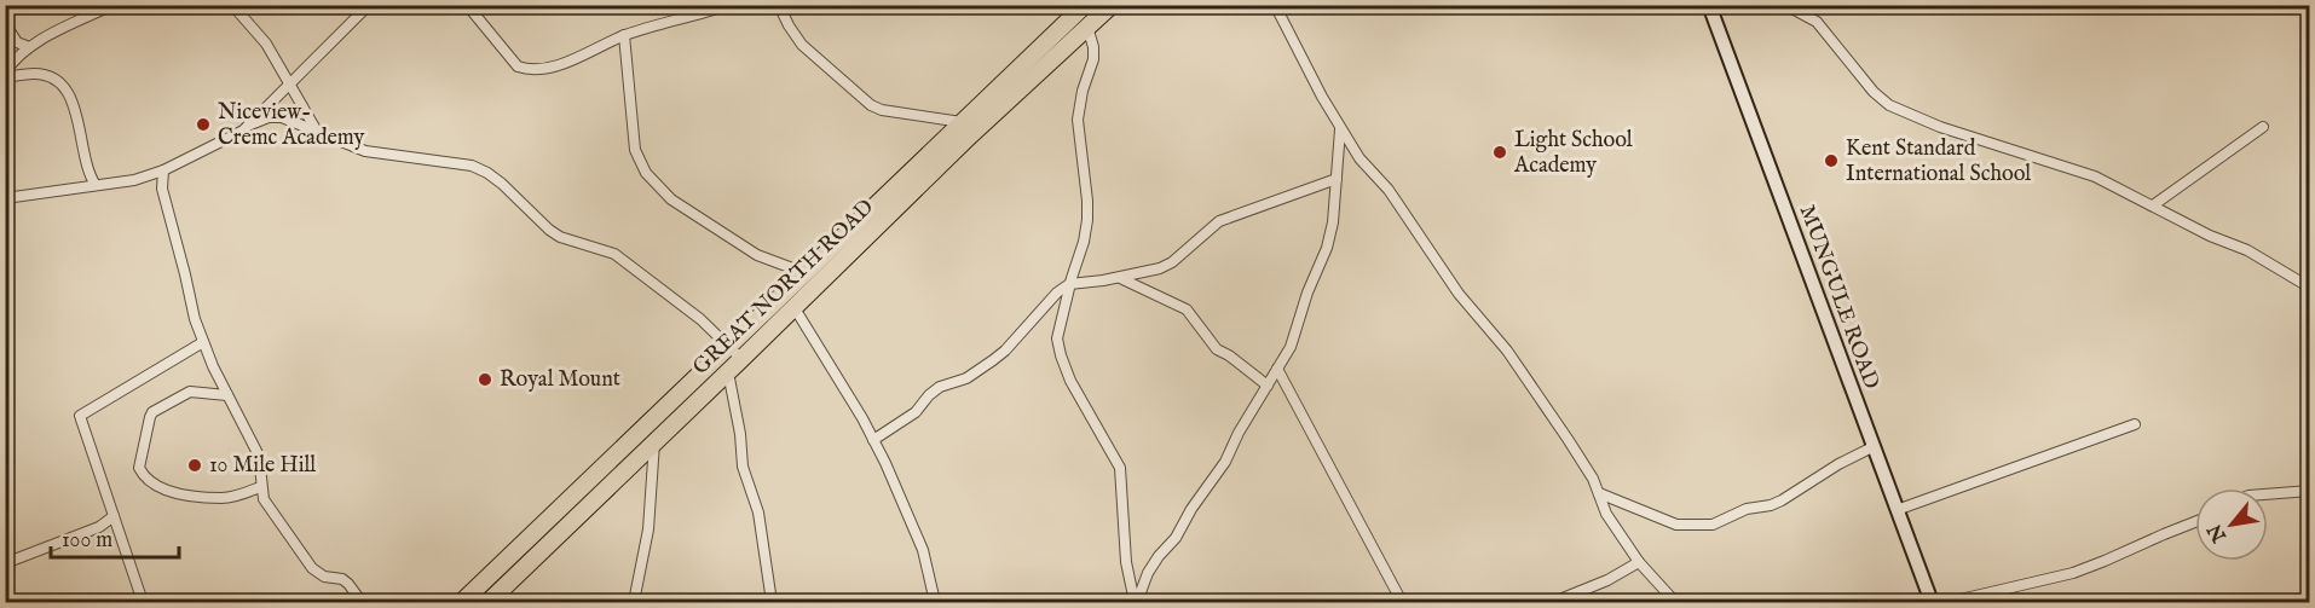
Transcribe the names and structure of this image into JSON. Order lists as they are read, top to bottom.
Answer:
{
  "streets": {
    "highway": ["GREAT NORTH ROAD"],
    "street": ["MUNGULE ROAD"]
  },
  "places": [
    "Niceview- Cremc Academy",
    "Light School Academy",
    "Kent Standard International School",
    "Royal Mount",
    "10 Mile Hill"
  ],
  "scale_bar": "100 m",
  "north": "bottom left"
}
